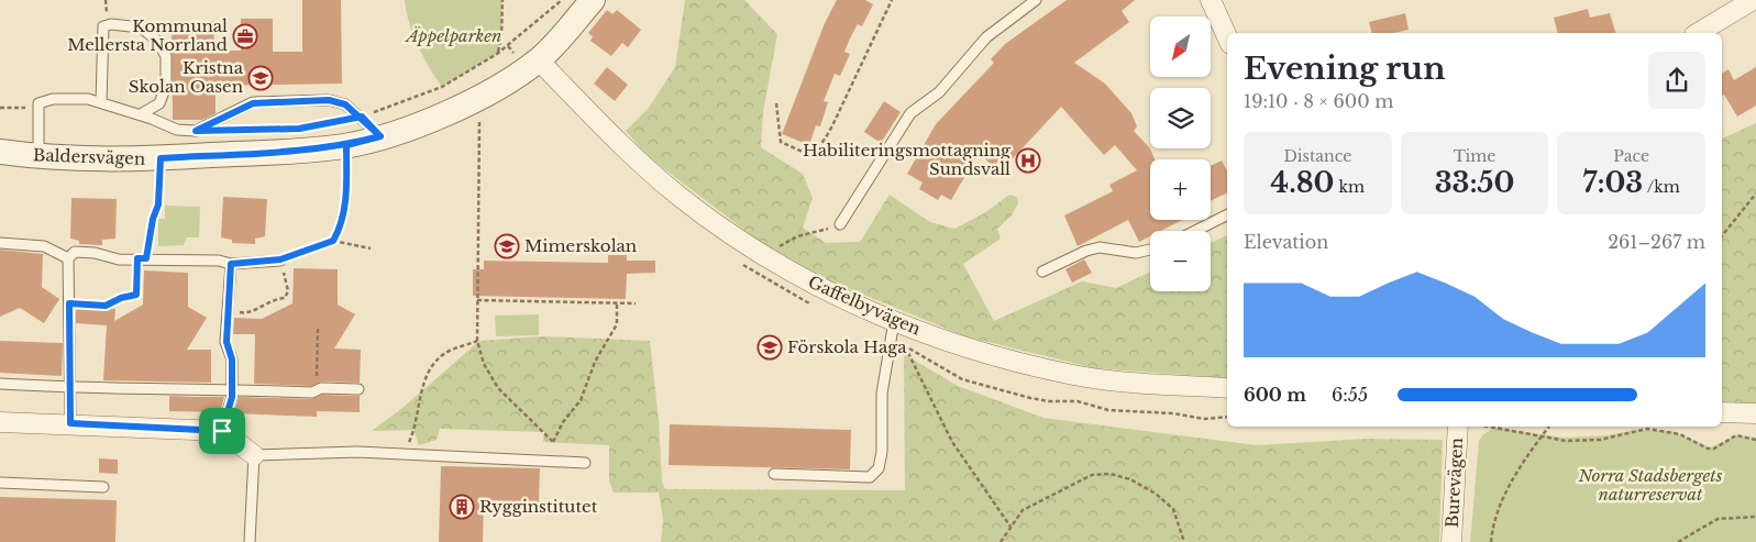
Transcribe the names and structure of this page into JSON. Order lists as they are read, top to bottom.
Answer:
{
  "streets": {
    "street": ["Baldersvägen", "Gaffelbyvägen", "Burevägen"]
  },
  "crossings": [
    ["Baldersvägen", "Gaffelbyvägen"]
  ],
  "parks": ["Äppelparken", "Norra Stadsbergets naturreservat"],
  "places": {
    "office": ["Kommunal Mellersta Norrland"],
    "school or university": ["Kristna Skolan Oasen", "Mimerskolan", "Förskola Haga"],
    "hospital": ["Habiliteringsmottagning Sundsvall"],
    "building": ["Rygginstitutet"]
  },
  "north": "bottom left",
  "page": {
    "map_buttons": ["+", "−"],
    "heading": ["Evening run", "19:10 · 8 × 600 m"],
    "stats": [
      ["Distance", "4.80 km"],
      ["Time", "33:50"],
      ["Pace", "7:03 /km"]
    ],
    "chart": ["Elevation", "261–267 m"],
    "list": [
      {
        "name": "600 m",
        "note": "6:55"
      }
    ]
  }
}
